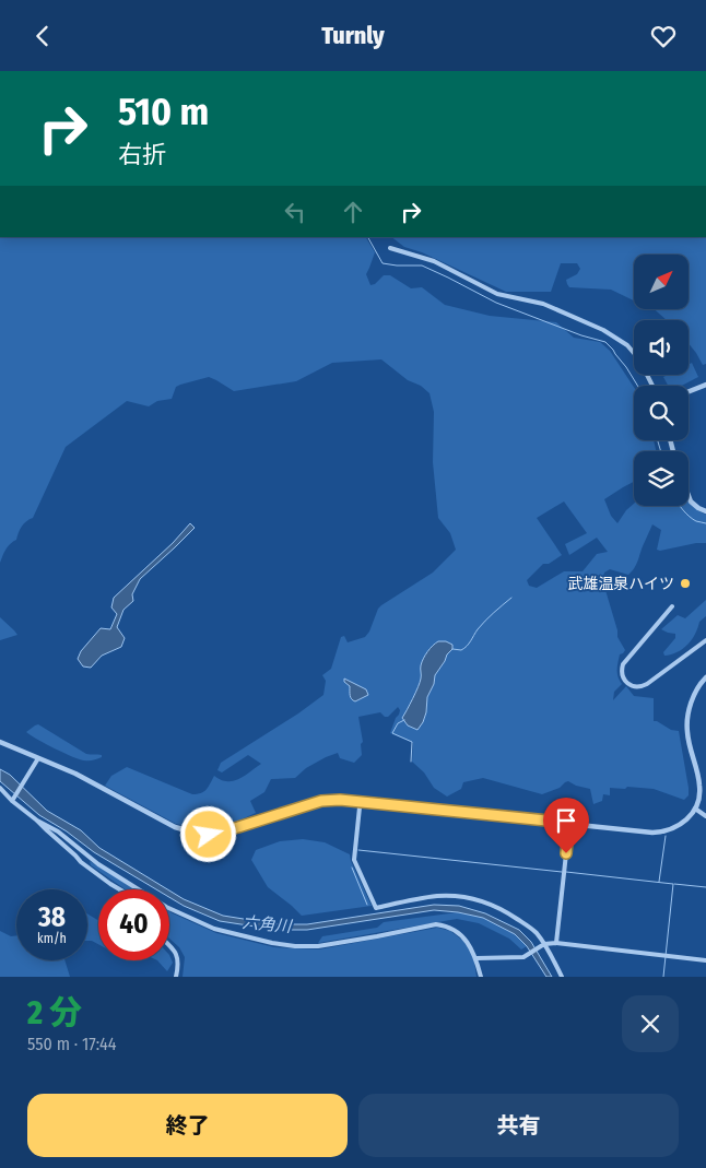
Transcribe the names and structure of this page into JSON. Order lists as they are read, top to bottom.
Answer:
{
  "water": ["六角川"],
  "places": ["武雄温泉ハイツ"],
  "north": "top right",
  "page": {
    "header": "Turnly",
    "turn": ["510 m", "右折"],
    "speed": "38 km/h",
    "limit": "40",
    "heading": ["2 分", "550 m · 17:44"],
    "buttons": ["終了", "共有"]
  }
}
